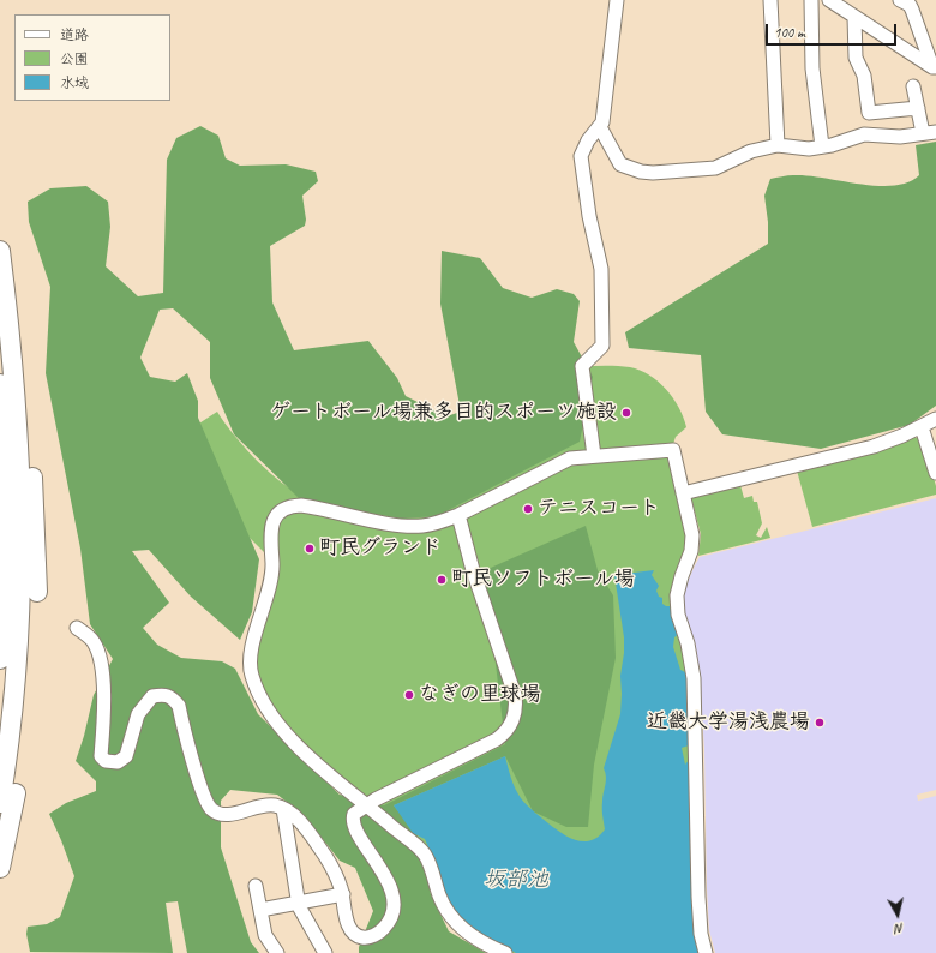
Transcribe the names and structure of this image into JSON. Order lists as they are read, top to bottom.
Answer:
{
  "water": ["坂部池"],
  "places": [
    "ゲートボール場兼多目的スポーツ施設",
    "テニスコート",
    "町民グランド",
    "町民ソフトボール場",
    "なぎの里球場",
    "近畿大学湯浅農場"
  ],
  "legend": ["道路", "公園", "水域"],
  "scale_bar": "100 m",
  "north": "bottom"
}
